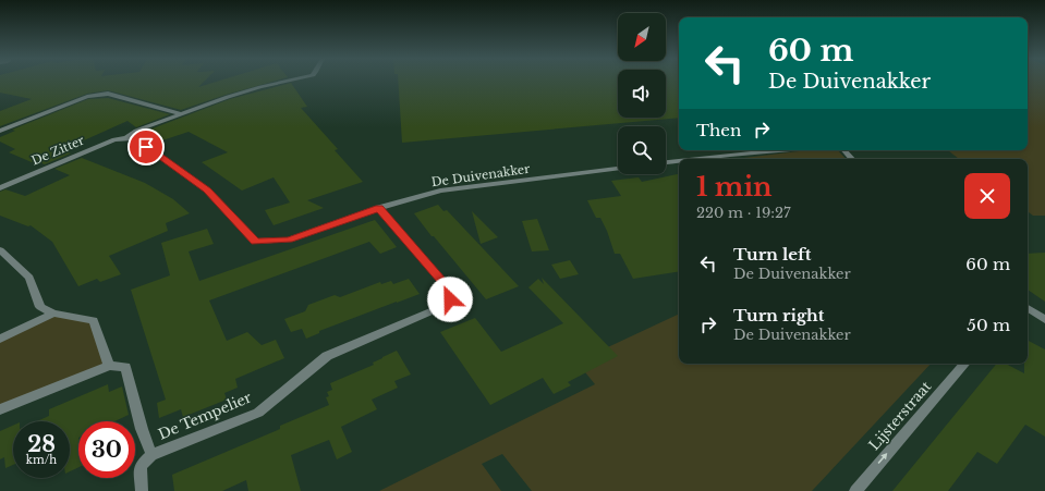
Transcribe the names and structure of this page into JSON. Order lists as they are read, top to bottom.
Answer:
{
  "streets": {
    "street": [
      "De Zitter",
      "De Duivenakker",
      "De Tempelier",
      "Lijsterstraat"
    ]
  },
  "crossings": [
    ["De Zitter", "De Duivenakker"],
    ["De Duivenakker", "De Tempelier"]
  ],
  "one_way": ["Lijsterstraat"],
  "north": "bottom left",
  "page": {
    "turn": ["60 m", "De Duivenakker"],
    "then": "Then",
    "heading": ["1 min", "220 m · 19:27"],
    "list": [
      {
        "name": "Turn left",
        "note": "De Duivenakker",
        "value": "60 m"
      },
      {
        "name": "Turn right",
        "note": "De Duivenakker",
        "value": "50 m"
      }
    ],
    "speed": "28 km/h",
    "limit": "30"
  }
}
